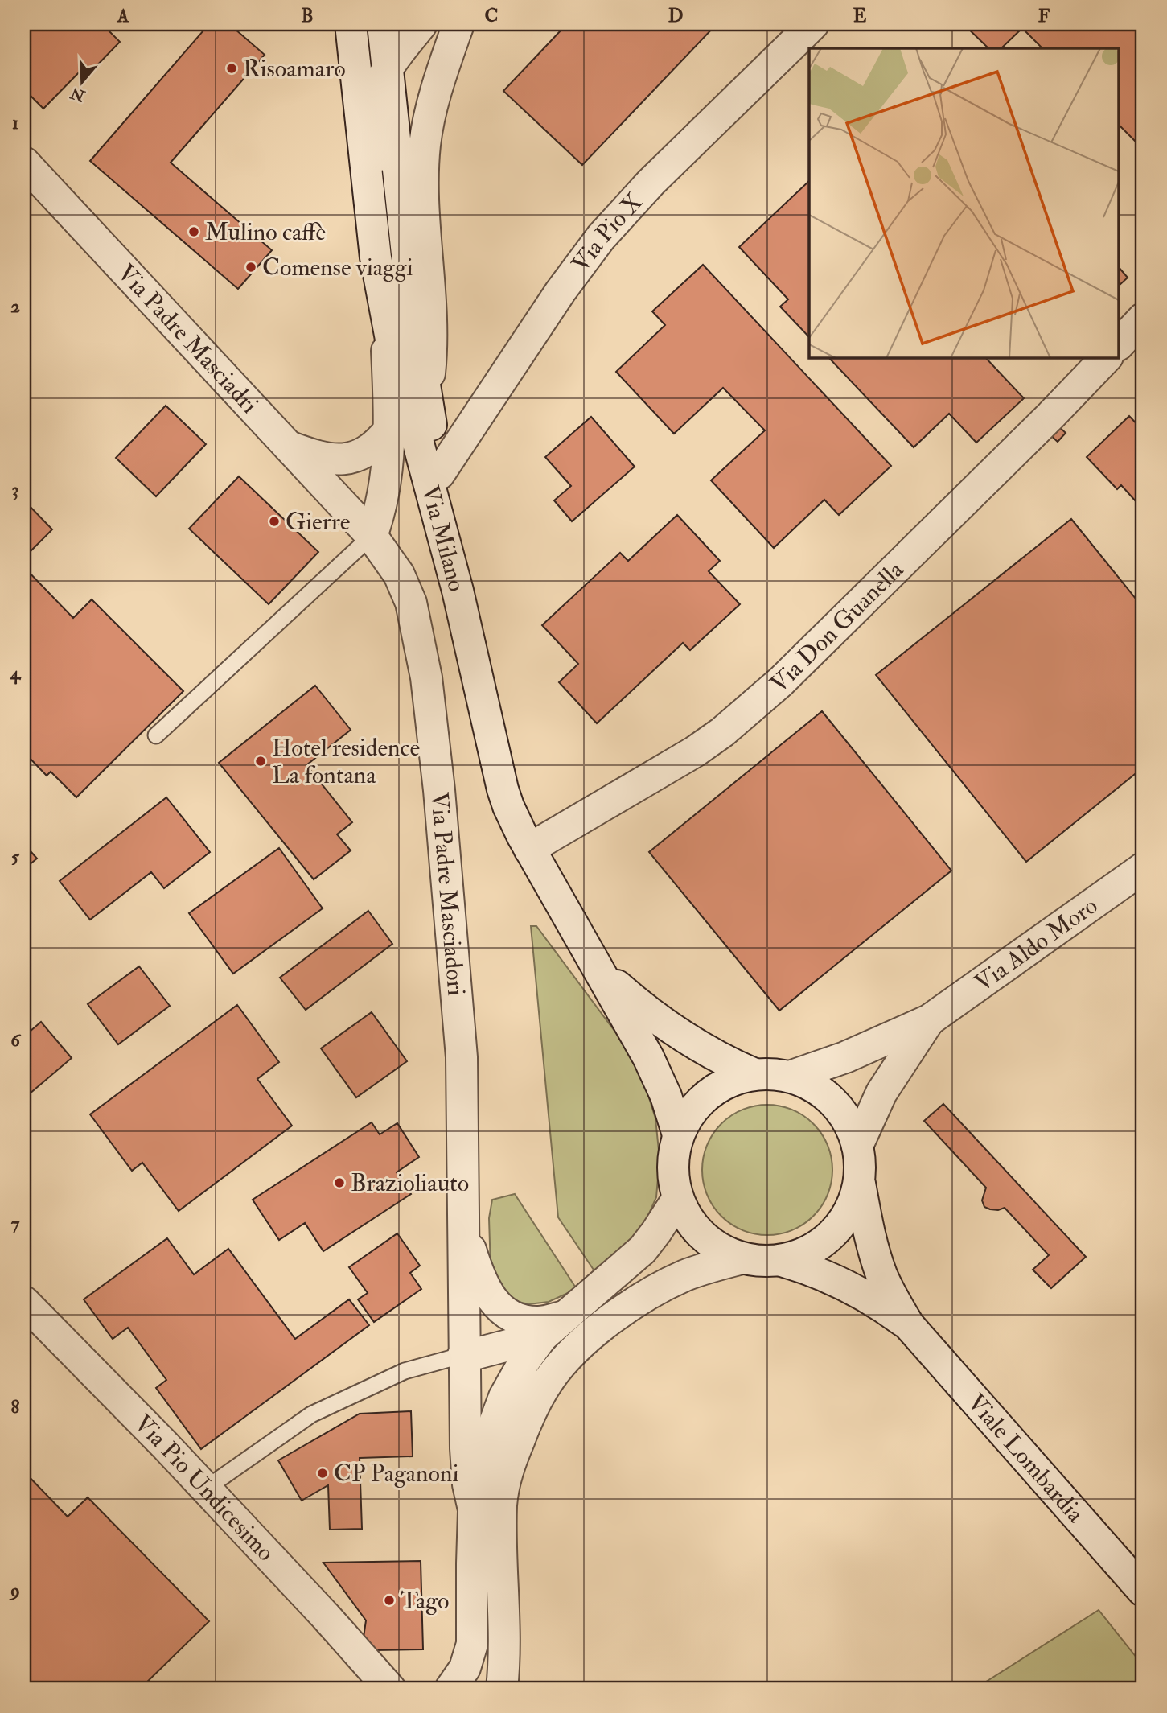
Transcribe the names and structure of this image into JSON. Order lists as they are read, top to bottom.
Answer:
{
  "streets": {
    "street": [
      "Via Pio X",
      "Via Padre Masciadri",
      "Via Milano",
      "Via Don Guanella",
      "Via Padre Masciadori",
      "Via Aldo Moro",
      "Viale Lombardia",
      "Via Pio Undicesimo"
    ]
  },
  "crossings": [
    ["Via Pio X", "Via Milano"],
    ["Via Padre Masciadri", "Via Padre Masciadori"],
    ["Via Aldo Moro", "Viale Lombardia"]
  ],
  "places": [
    "Risoamaro",
    "Mulino caffè",
    "Comense viaggi",
    "Gierre",
    "Hotel residence La fontana",
    "Brazioliauto",
    "CP Paganoni",
    "Tago"
  ],
  "north": "bottom",
  "grid": {
    "columns": [
      "A",
      "B",
      "C",
      "D",
      "E",
      "F"
    ],
    "rows": [
      "1",
      "2",
      "3",
      "4",
      "5",
      "6",
      "7",
      "8",
      "9"
    ]
  }
}
